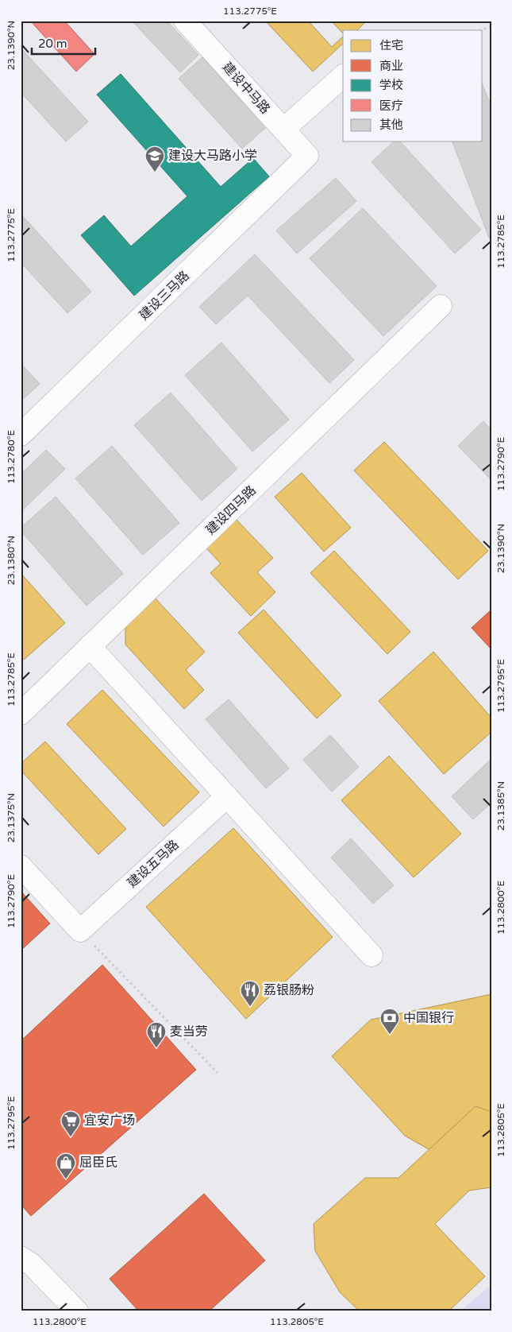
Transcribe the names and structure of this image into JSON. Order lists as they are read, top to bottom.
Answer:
{
  "streets": {
    "street": [
      "建设中马路",
      "建设三马路",
      "建设四马路",
      "建设五马路"
    ]
  },
  "crossings": [
    ["建设中马路", "建设三马路"]
  ],
  "places": {
    "school or university": ["建设大马路小学"],
    "restaurant": ["荔银肠粉", "麦当劳"],
    "bank": ["中国银行"],
    "supermarket": ["宜安广场"],
    "shop": ["屈臣氏"]
  },
  "legend": [
    "住宅",
    "商业",
    "学校",
    "医疗",
    "其他"
  ],
  "scale_bar": "20 m",
  "coordinates": [
    "113.2775°E",
    "23.1390°N",
    "113.2785°E",
    "113.2780°E",
    "113.2790°E",
    "23.1380°N",
    "113.2795°E",
    "23.1385°N",
    "23.1375°N",
    "113.2800°E",
    "113.2805°E"
  ]
}
